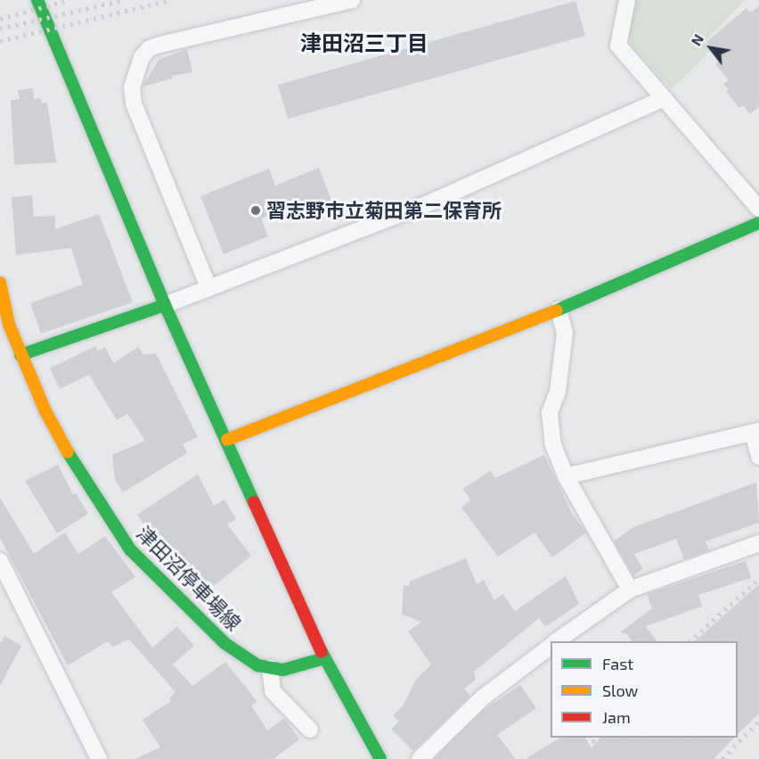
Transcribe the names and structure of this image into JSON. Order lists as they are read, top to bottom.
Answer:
{
  "streets": {
    "street": ["津田沼停車場線"]
  },
  "districts": ["津田沼三丁目"],
  "places": ["習志野市立菊田第二保育所"],
  "legend": ["Fast", "Slow", "Jam"],
  "north": "top left"
}
